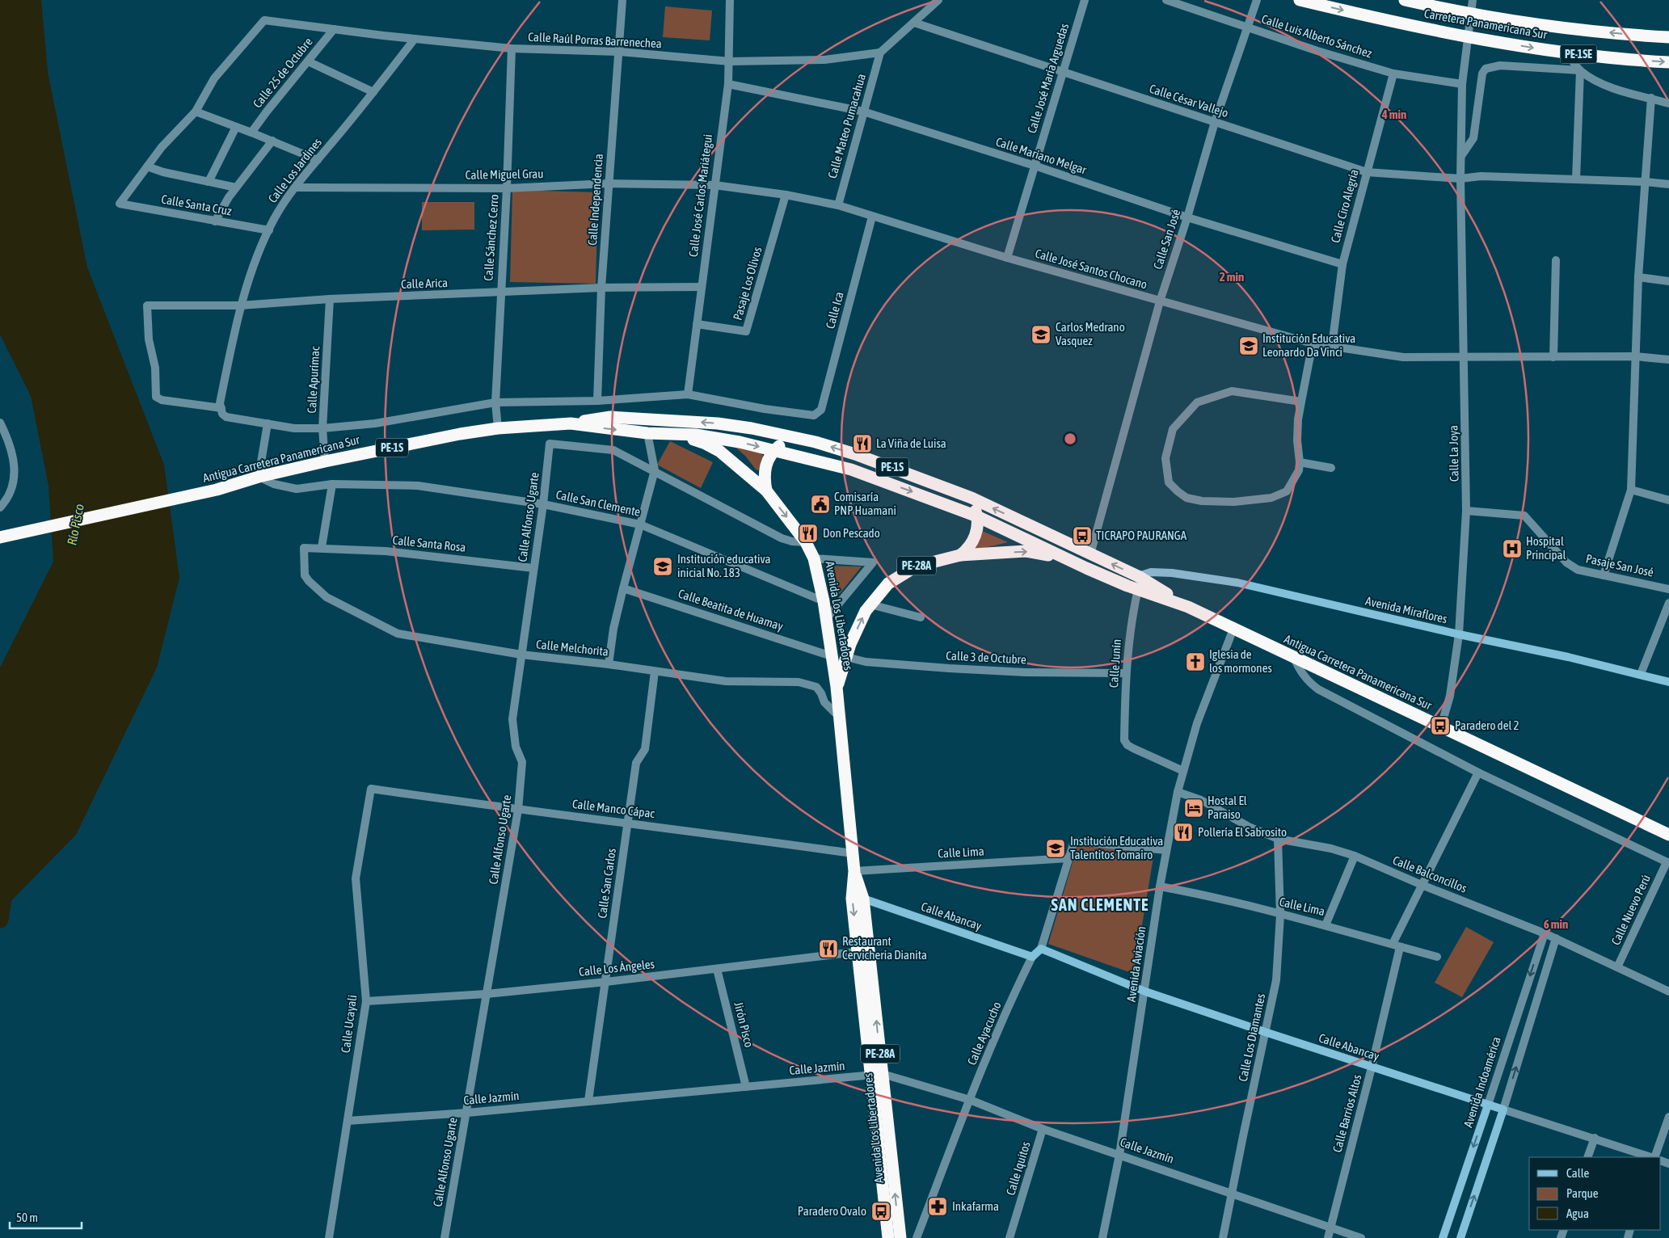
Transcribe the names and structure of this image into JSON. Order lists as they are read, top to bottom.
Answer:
{
  "streets": {
    "highway": [
      "Carretera Panamericana Sur",
      "PE-1SE",
      "PE-1S",
      "Antigua Carretera Panamericana Sur",
      "PE-28A",
      "Avenida Los Libertadores"
    ],
    "street": [
      "Calle Luis Alberto Sánchez",
      "Calle Raúl Porras Barrenechea",
      "Calle 25 de Octubre",
      "Calle José María Arguedas",
      "Calle César Vallejo",
      "Calle Mateo Pumacahua",
      "Calle Mariano Melgar",
      "Calle Los Jardines",
      "Calle Miguel Grau",
      "Calle José Carlos Mariátegui",
      "Calle Independencia",
      "Calle Santa Cruz",
      "Calle Ciro Alegría",
      "Calle Sánchez Cerro",
      "Calle San José",
      "Calle José Santos Chocano",
      "Calle Arica",
      "Pasaje Los Olivos",
      "Calle Ica",
      "Calle Apurímac",
      "Calle La Joya",
      "Calle San Clemente",
      "Calle Alfonso Ugarte",
      "Calle Santa Rosa",
      "Pasaje San José",
      "Calle Beatita de Huamay",
      "Avenida Miraflores",
      "Calle Melchorita",
      "Calle 3 de Octubre",
      "Calle Junín",
      "Calle Manco Cápac",
      "Calle Lima",
      "Calle Balconcillos",
      "Calle San Carlos",
      "Calle Nuevo Perú",
      "Calle Abancay",
      "Avenida Aviación",
      "Calle Los Ángeles",
      "Calle Ucayali",
      "Jirón Pisco",
      "Calle Ayacucho",
      "Calle Los Diamantes",
      "Calle Jazmín",
      "Avenida Indoamérica",
      "Calle Barrios Altos",
      "Calle Iquitos"
    ]
  },
  "crossings": [
    ["Calle Luis Alberto Sánchez", "Calle Ciro Alegría"],
    ["Calle Luis Alberto Sánchez", "Calle San José"],
    ["Calle Luis Alberto Sánchez", "Calle La Joya"],
    ["Calle Raúl Porras Barrenechea", "Calle 25 de Octubre"],
    ["Calle Raúl Porras Barrenechea", "Calle Mateo Pumacahua"],
    ["Calle Raúl Porras Barrenechea", "Calle Los Jardines"],
    ["Calle Raúl Porras Barrenechea", "Calle José Carlos Mariátegui"],
    ["Calle Raúl Porras Barrenechea", "Calle Independencia"],
    ["Calle Raúl Porras Barrenechea", "Calle Sánchez Cerro"],
    ["Calle José María Arguedas", "Calle César Vallejo"],
    ["Calle José María Arguedas", "Calle Mariano Melgar"],
    ["Calle José María Arguedas", "Calle José Santos Chocano"],
    ["Calle César Vallejo", "Calle Ciro Alegría"],
    ["Calle César Vallejo", "Calle San José"],
    ["Calle César Vallejo", "Calle La Joya"],
    ["Calle Mateo Pumacahua", "Calle Mariano Melgar"],
    ["Calle Mateo Pumacahua", "Calle José Santos Chocano"],
    ["Calle Mariano Melgar", "Calle José Carlos Mariátegui"],
    ["Calle Mariano Melgar", "Calle Ciro Alegría"],
    ["Calle Mariano Melgar", "Calle San José"],
    ["Calle Los Jardines", "Calle Miguel Grau"],
    ["Calle Los Jardines", "Calle Santa Cruz"],
    ["Calle Los Jardines", "Calle Arica"],
    ["Calle Miguel Grau", "Calle José Carlos Mariátegui"],
    ["Calle Miguel Grau", "Calle Independencia"],
    ["Calle Miguel Grau", "Calle Sánchez Cerro"],
    ["Calle Miguel Grau", "Calle José Santos Chocano"],
    ["Calle José Carlos Mariátegui", "Calle José Santos Chocano"],
    ["Calle José Carlos Mariátegui", "Calle Arica"],
    ["Calle José Carlos Mariátegui", "Pasaje Los Olivos"],
    ["Calle José Carlos Mariátegui", "Calle Ica"],
    ["Calle Independencia", "Calle Arica"],
    ["Calle Ciro Alegría", "Calle José Santos Chocano"],
    ["Calle Sánchez Cerro", "Calle Arica"],
    ["Calle Sánchez Cerro", "Antigua Carretera Panamericana Sur"],
    ["Calle San José", "Calle José Santos Chocano"],
    ["Calle San José", "Antigua Carretera Panamericana Sur"],
    ["Calle José Santos Chocano", "Pasaje Los Olivos"],
    ["Calle José Santos Chocano", "Calle Ica"],
    ["Calle José Santos Chocano", "Calle La Joya"],
    ["Calle Arica", "Calle Apurímac"],
    ["Calle Apurímac", "Antigua Carretera Panamericana Sur"],
    ["Calle La Joya", "Antigua Carretera Panamericana Sur"],
    ["Calle La Joya", "Pasaje San José"],
    ["Calle La Joya", "Avenida Miraflores"],
    ["Antigua Carretera Panamericana Sur", "Calle San Clemente"],
    ["Antigua Carretera Panamericana Sur", "PE-28A"],
    ["Antigua Carretera Panamericana Sur", "Avenida Miraflores"],
    ["Antigua Carretera Panamericana Sur", "Avenida Los Libertadores"],
    ["Antigua Carretera Panamericana Sur", "Calle Junín"],
    ["Antigua Carretera Panamericana Sur", "Avenida Aviación"],
    ["Calle San Clemente", "Calle Alfonso Ugarte"],
    ["Calle San Clemente", "Avenida Los Libertadores"],
    ["Calle Alfonso Ugarte", "Calle Santa Rosa"],
    ["Calle Alfonso Ugarte", "Calle Melchorita"],
    ["Calle Alfonso Ugarte", "Calle Manco Cápac"],
    ["Calle Alfonso Ugarte", "Calle Los Ángeles"],
    ["Calle Alfonso Ugarte", "Calle Jazmín"],
    ["Calle Santa Rosa", "Calle Melchorita"],
    ["PE-28A", "Avenida Los Libertadores"],
    ["PE-28A", "Calle 3 de Octubre"],
    ["Calle Beatita de Huamay", "Avenida Los Libertadores"],
    ["Avenida Los Libertadores", "Calle Melchorita"],
    ["Avenida Los Libertadores", "Calle Manco Cápac"],
    ["Avenida Los Libertadores", "Calle Lima"],
    ["Avenida Los Libertadores", "Calle Abancay"],
    ["Avenida Los Libertadores", "Calle Los Ángeles"],
    ["Avenida Los Libertadores", "Calle Jazmín"],
    ["Calle Melchorita", "Calle San Carlos"],
    ["Calle 3 de Octubre", "Calle Junín"],
    ["Calle Junín", "Avenida Aviación"],
    ["Calle Manco Cápac", "Calle San Carlos"],
    ["Calle Manco Cápac", "Calle Ucayali"],
    ["Calle Lima", "Avenida Aviación"],
    ["Calle Lima", "Calle Los Diamantes"],
    ["Calle Lima", "Calle Barrios Altos"],
    ["Calle Balconcillos", "Calle Nuevo Perú"],
    ["Calle Balconcillos", "Avenida Aviación"],
    ["Calle Balconcillos", "Calle Los Diamantes"],
    ["Calle Balconcillos", "Avenida Indoamérica"],
    ["Calle Balconcillos", "Calle Barrios Altos"],
    ["Calle San Carlos", "Calle Los Ángeles"],
    ["Calle San Carlos", "Calle Jazmín"],
    ["Calle Abancay", "Avenida Aviación"],
    ["Calle Abancay", "Calle Ayacucho"],
    ["Calle Abancay", "Calle Los Diamantes"],
    ["Calle Abancay", "Avenida Indoamérica"],
    ["Calle Abancay", "Calle Barrios Altos"],
    ["Avenida Aviación", "Calle Jazmín"],
    ["Calle Los Ángeles", "Calle Ucayali"],
    ["Calle Los Ángeles", "Jirón Pisco"],
    ["Calle Ucayali", "Calle Jazmín"],
    ["Jirón Pisco", "Calle Jazmín"],
    ["Calle Ayacucho", "Calle Jazmín"],
    ["Calle Los Diamantes", "Calle Jazmín"],
    ["Calle Jazmín", "Calle Barrios Altos"],
    ["Calle Jazmín", "Calle Iquitos"]
  ],
  "districts": ["SAN CLEMENTE"],
  "water": ["Río Pisco"],
  "places": {
    "school or university": [
      "Carlos Medrano Vasquez",
      "Institución Educativa Leonardo Da Vinci",
      "Institución educativa inicial No. 183",
      "Institución Educativa Talentitos Tomairo"
    ],
    "restaurant": [
      "La Viña de Luisa",
      "Don Pescado",
      "Pollería El Sabrosito",
      "Restaurant Cervicheria Dianita"
    ],
    "public building": ["Comisaría PNP Huamani"],
    "bus stop": ["TICRAPO PAURANGA", "Paradero del 2", "Paradero Ovalo"],
    "hospital": ["Hospital Principal"],
    "church": ["Iglesia de los mormones"],
    "hotel": ["Hostal El Paraiso"],
    "pharmacy": ["Inkafarma"]
  },
  "legend": ["Calle", "Parque", "Agua"],
  "scale_bar": "50 m",
  "rings": ["4 min", "2 min", "6 min"]
}
